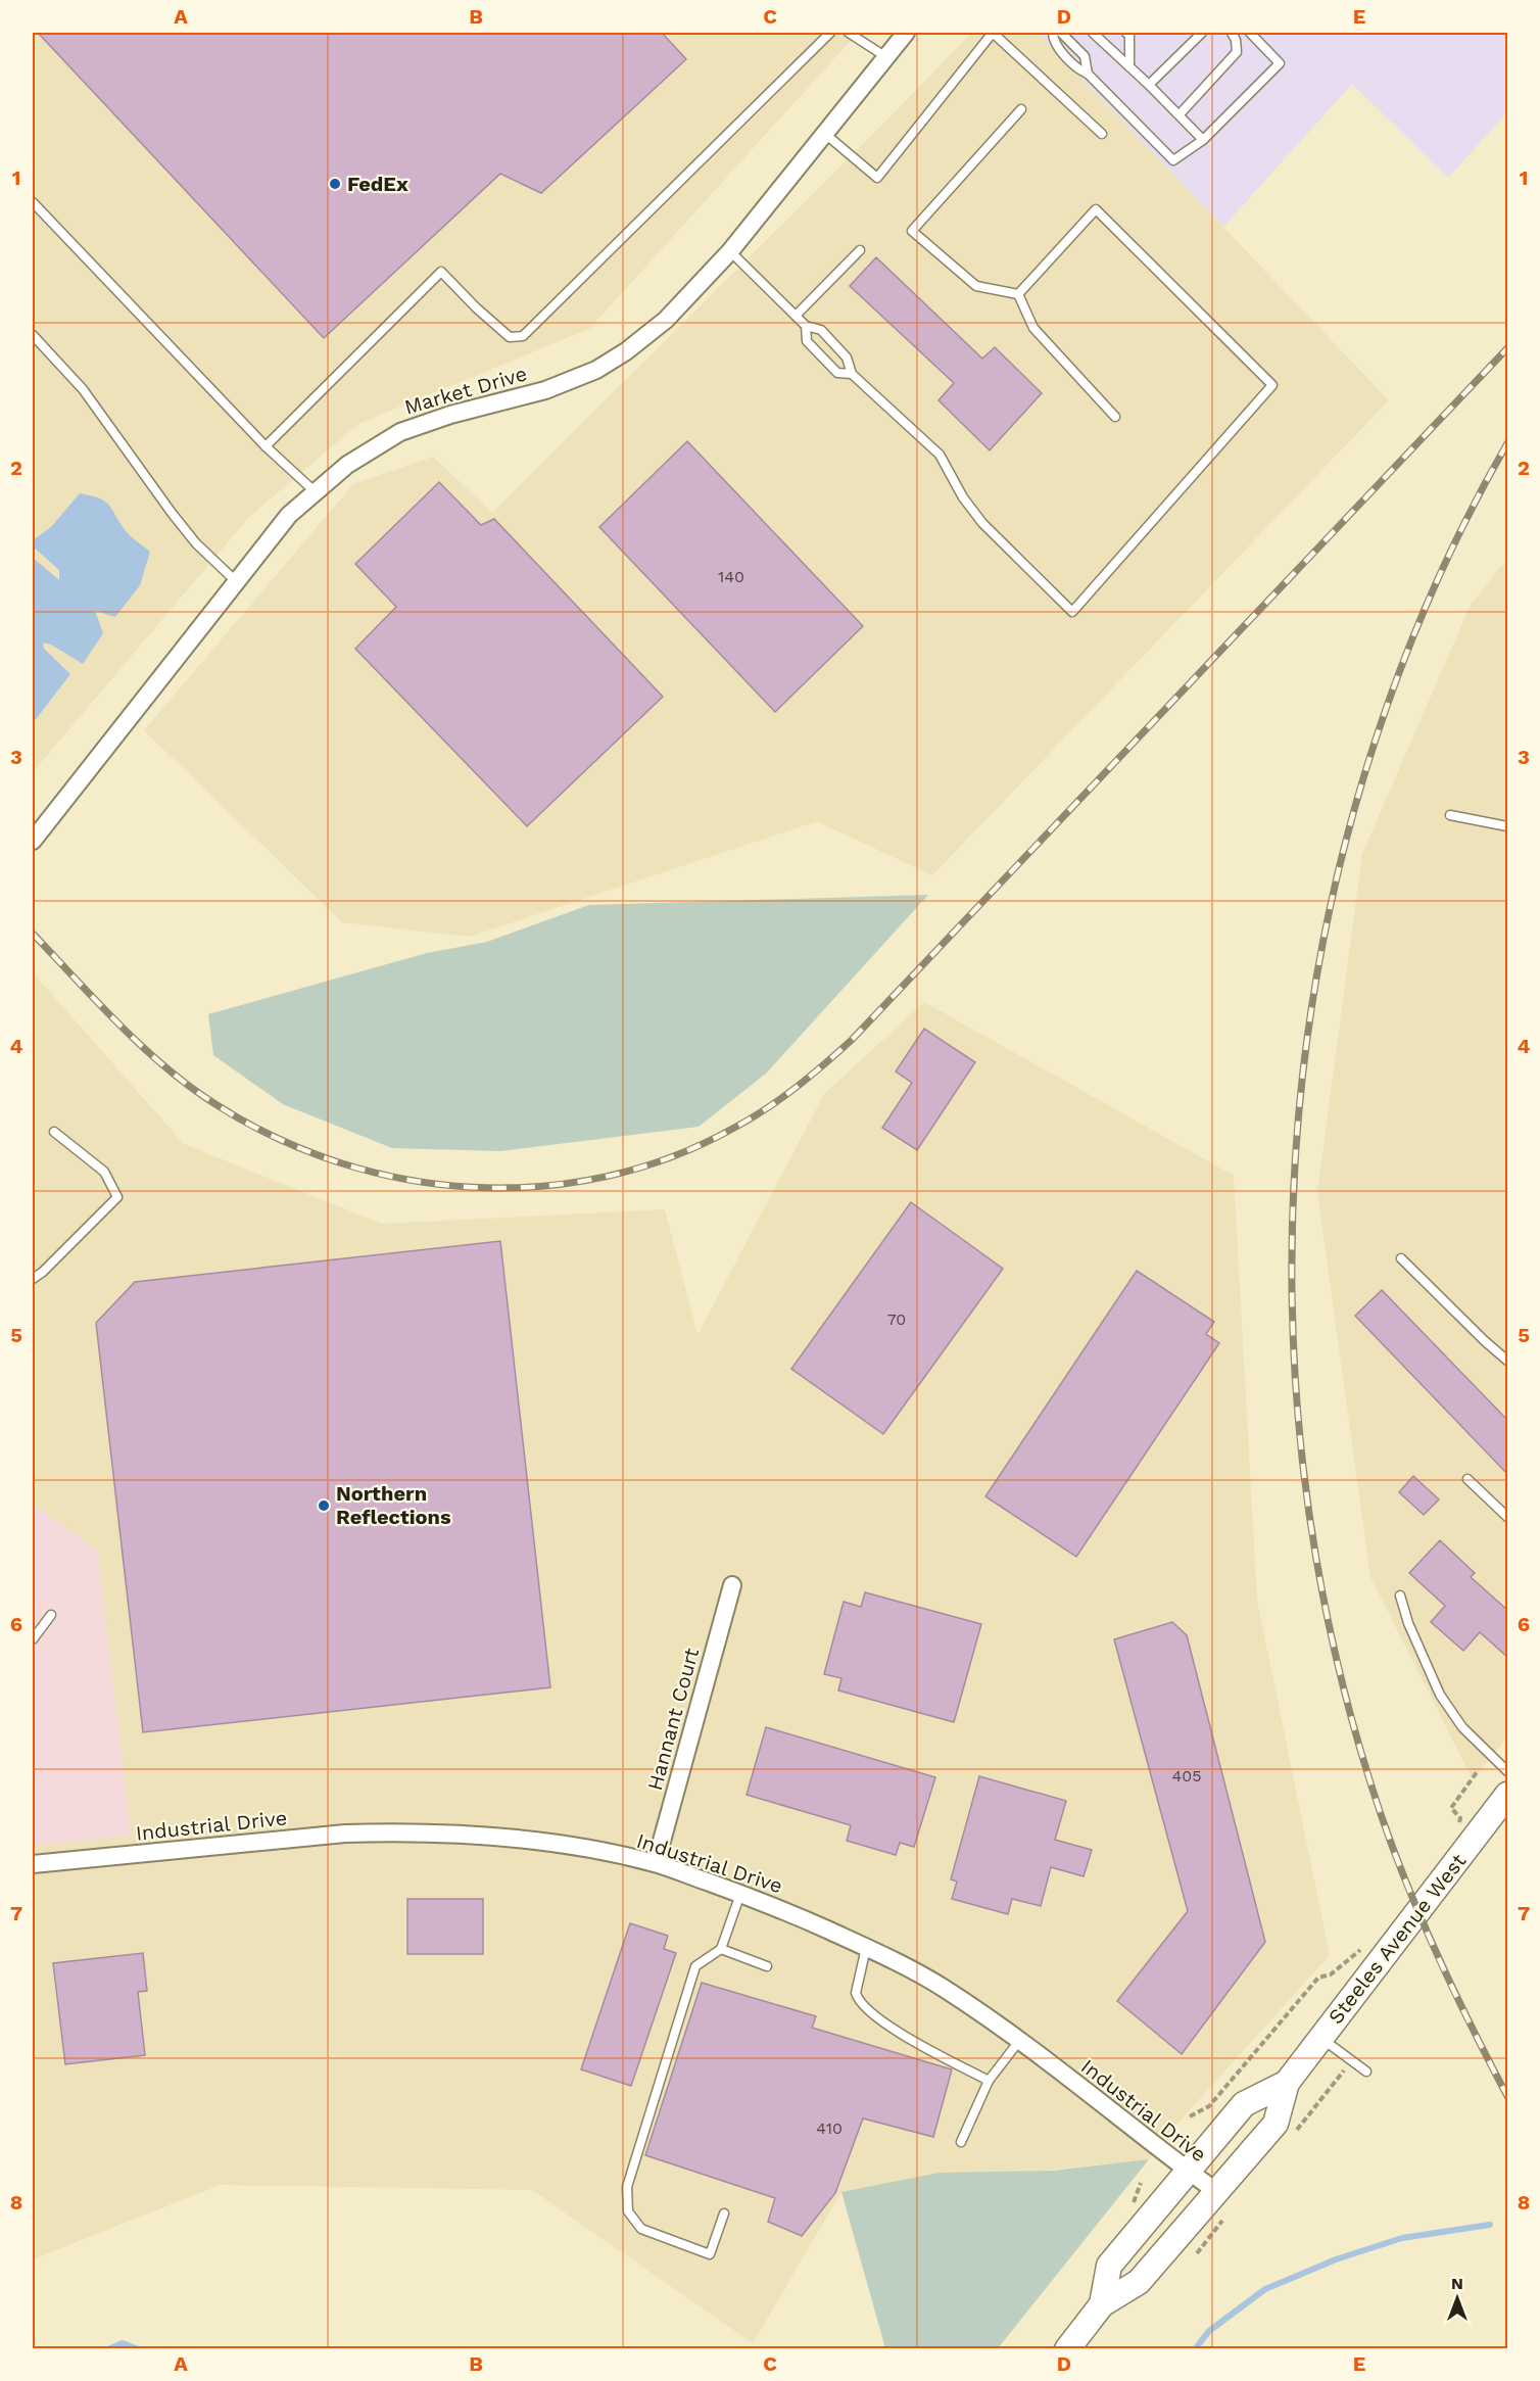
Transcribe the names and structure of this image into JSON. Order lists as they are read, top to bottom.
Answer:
{
  "streets": {
    "main road": ["Steeles Avenue West"],
    "street": ["Market Drive", "Hannant Court", "Industrial Drive"]
  },
  "crossings": [
    ["Hannant Court", "Industrial Drive"],
    ["Industrial Drive", "Steeles Avenue West"]
  ],
  "places": ["FedEx", "Northern Reflections"],
  "house_numbers": [
    "140",
    "70",
    "405",
    "410"
  ],
  "north": "top",
  "grid": {
    "columns": [
      "A",
      "B",
      "C",
      "D",
      "E"
    ],
    "rows": [
      "1",
      "2",
      "3",
      "4",
      "5",
      "6",
      "7",
      "8"
    ]
  }
}
